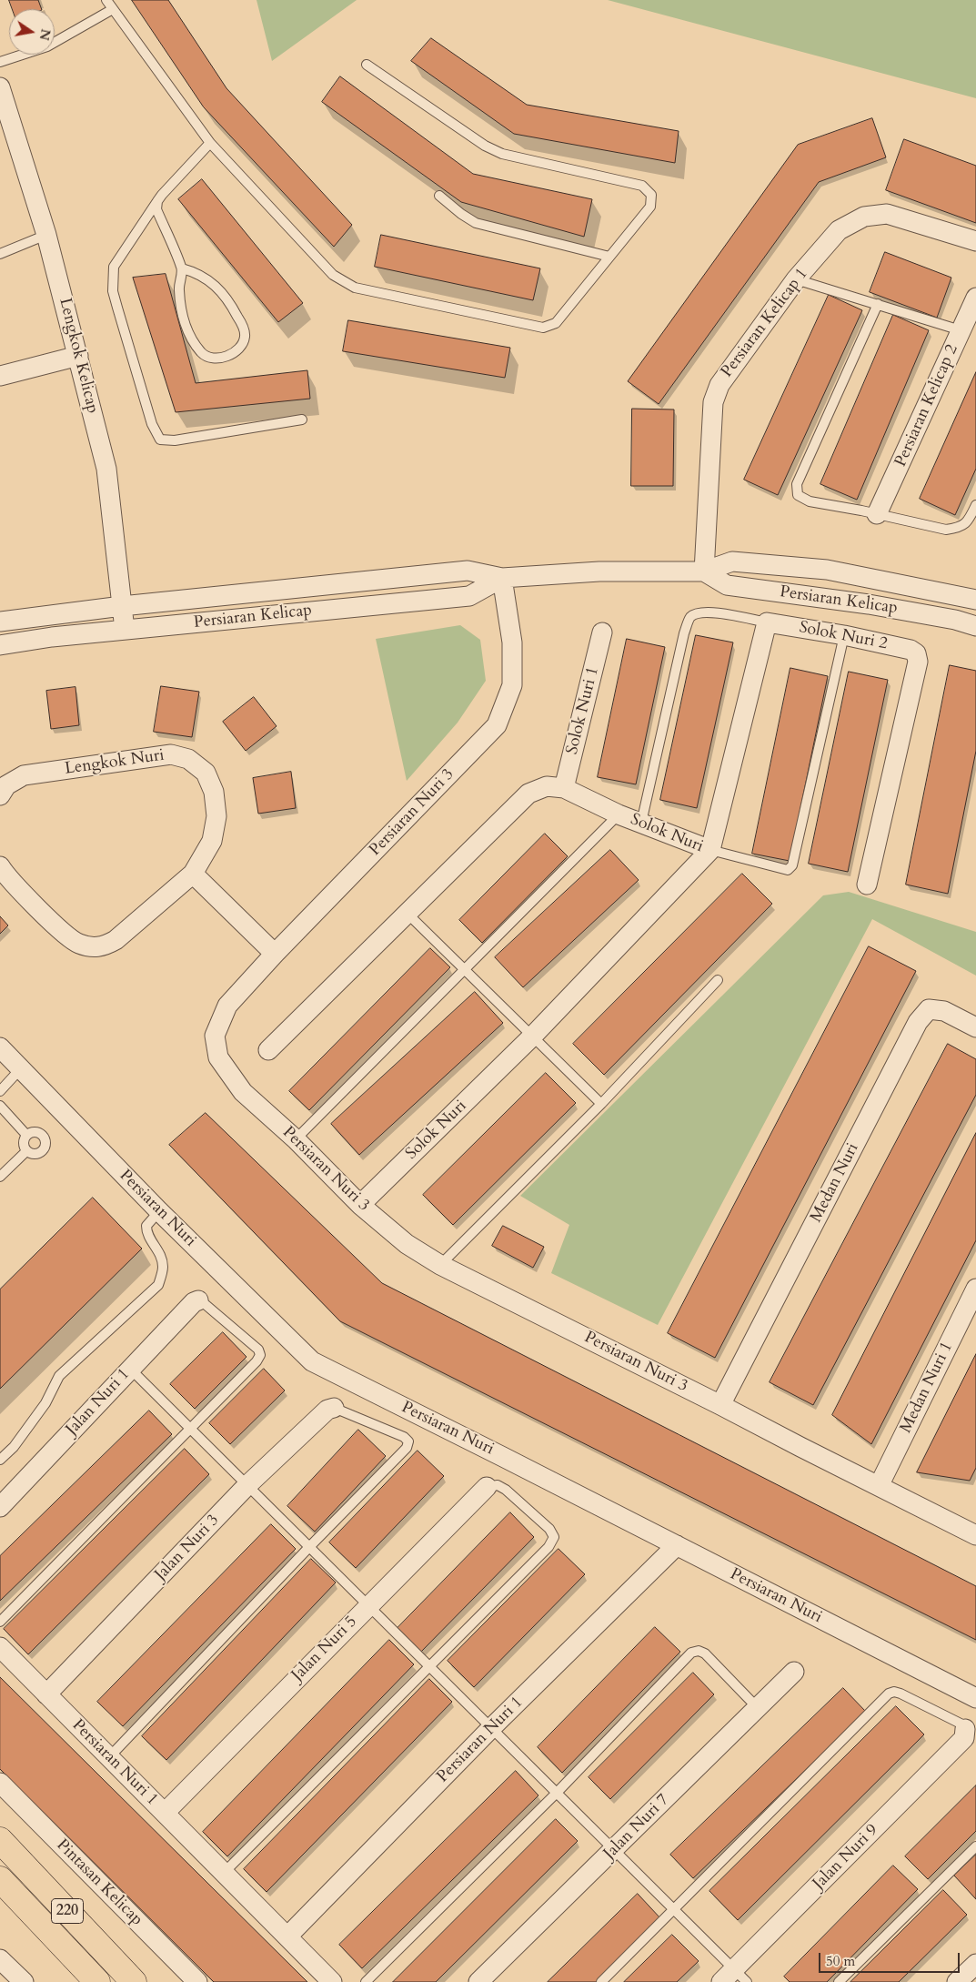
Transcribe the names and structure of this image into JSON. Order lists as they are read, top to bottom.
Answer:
{
  "streets": {
    "main road": ["220"],
    "street": [
      "Persiaran Kelicap 1",
      "Lengkok Kelicap",
      "Persiaran Kelicap 2",
      "Persiaran Kelicap",
      "Solok Nuri 2",
      "Solok Nuri 1",
      "Lengkok Nuri",
      "Persiaran Nuri 3",
      "Solok Nuri",
      "Medan Nuri",
      "Persiaran Nuri",
      "Medan Nuri 1",
      "Jalan Nuri 1",
      "Jalan Nuri 3",
      "Jalan Nuri 5",
      "Persiaran Nuri 1",
      "Jalan Nuri 7",
      "Jalan Nuri 9",
      "Pintasan Kelicap"
    ]
  },
  "crossings": [
    ["Persiaran Kelicap 1", "Persiaran Kelicap"],
    ["Lengkok Kelicap", "Persiaran Kelicap"],
    ["Persiaran Kelicap", "Persiaran Nuri 3"],
    ["Solok Nuri 1", "Solok Nuri"],
    ["Persiaran Nuri 3", "Solok Nuri"],
    ["Persiaran Nuri 3", "Medan Nuri"],
    ["Persiaran Nuri 3", "Medan Nuri 1"],
    ["Persiaran Nuri", "Persiaran Nuri 1"],
    ["Jalan Nuri 3", "Persiaran Nuri 1"],
    ["Jalan Nuri 5", "Persiaran Nuri 1"]
  ],
  "scale_bar": "50 m",
  "north": "right"
}
